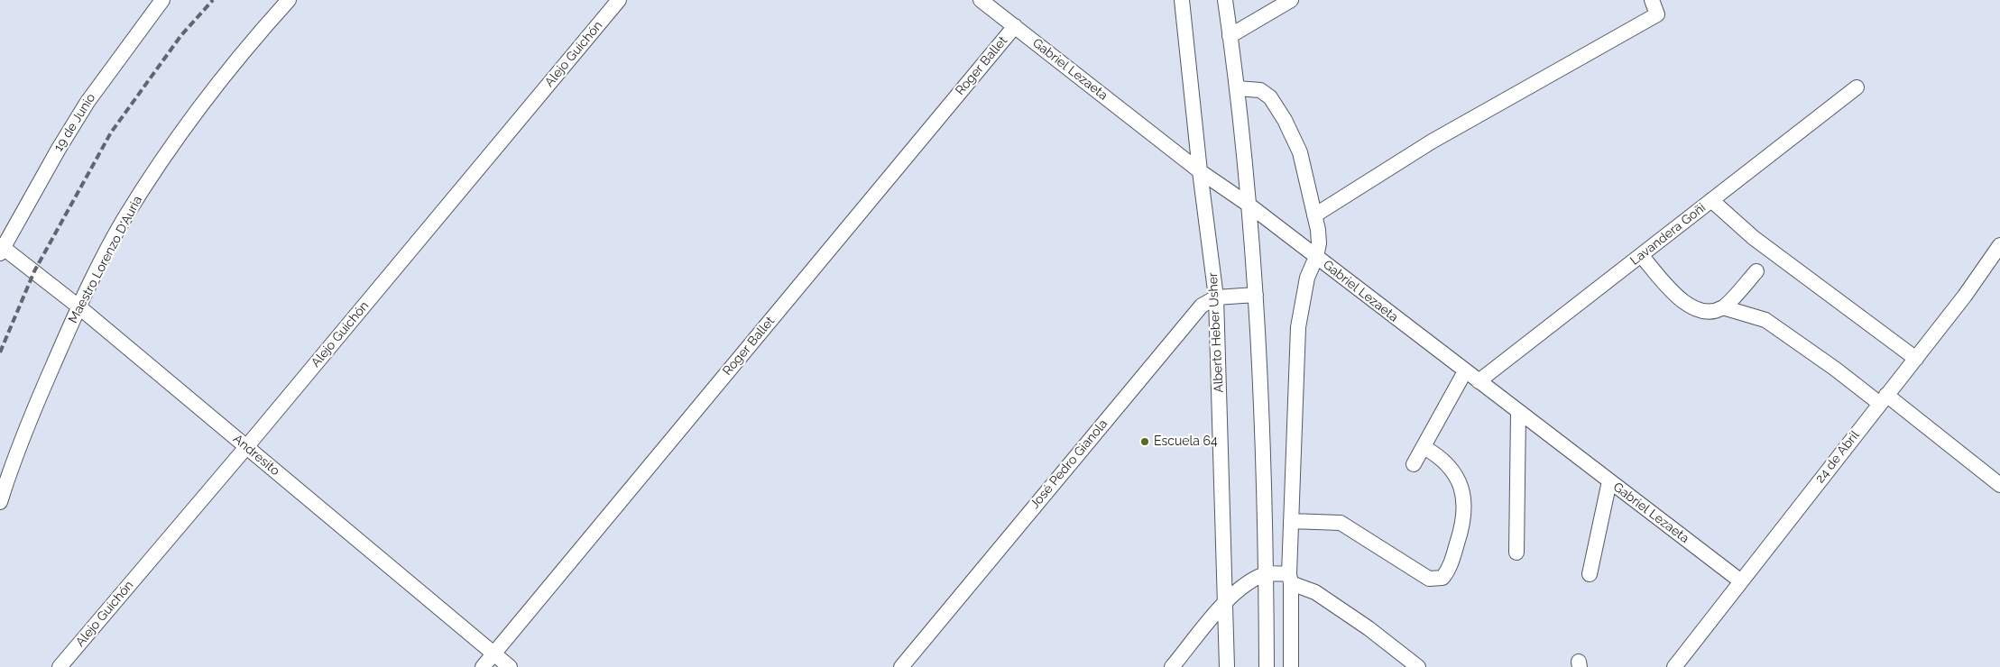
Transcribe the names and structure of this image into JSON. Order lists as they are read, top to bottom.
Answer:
{
  "streets": {
    "street": [
      "Alejo Guichón",
      "Roger Ballet",
      "Gabriel Lezaeta",
      "19 de Junio",
      "Lavandera Goñi",
      "Maestro Lorenzo D'Auria",
      "Alberto Heber Usher",
      "Andresito",
      "24 de Abril",
      "José Pedro Gianola"
    ]
  },
  "crossings": [
    ["Alejo Guichón", "Andresito"],
    ["Roger Ballet", "Gabriel Lezaeta"],
    ["Roger Ballet", "Andresito"],
    ["Gabriel Lezaeta", "Lavandera Goñi"],
    ["Gabriel Lezaeta", "Alberto Heber Usher"],
    ["Gabriel Lezaeta", "24 de Abril"],
    ["19 de Junio", "Andresito"],
    ["Maestro Lorenzo D'Auria", "Andresito"],
    ["Alberto Heber Usher", "José Pedro Gianola"]
  ],
  "places": ["Escuela 64"]
}
